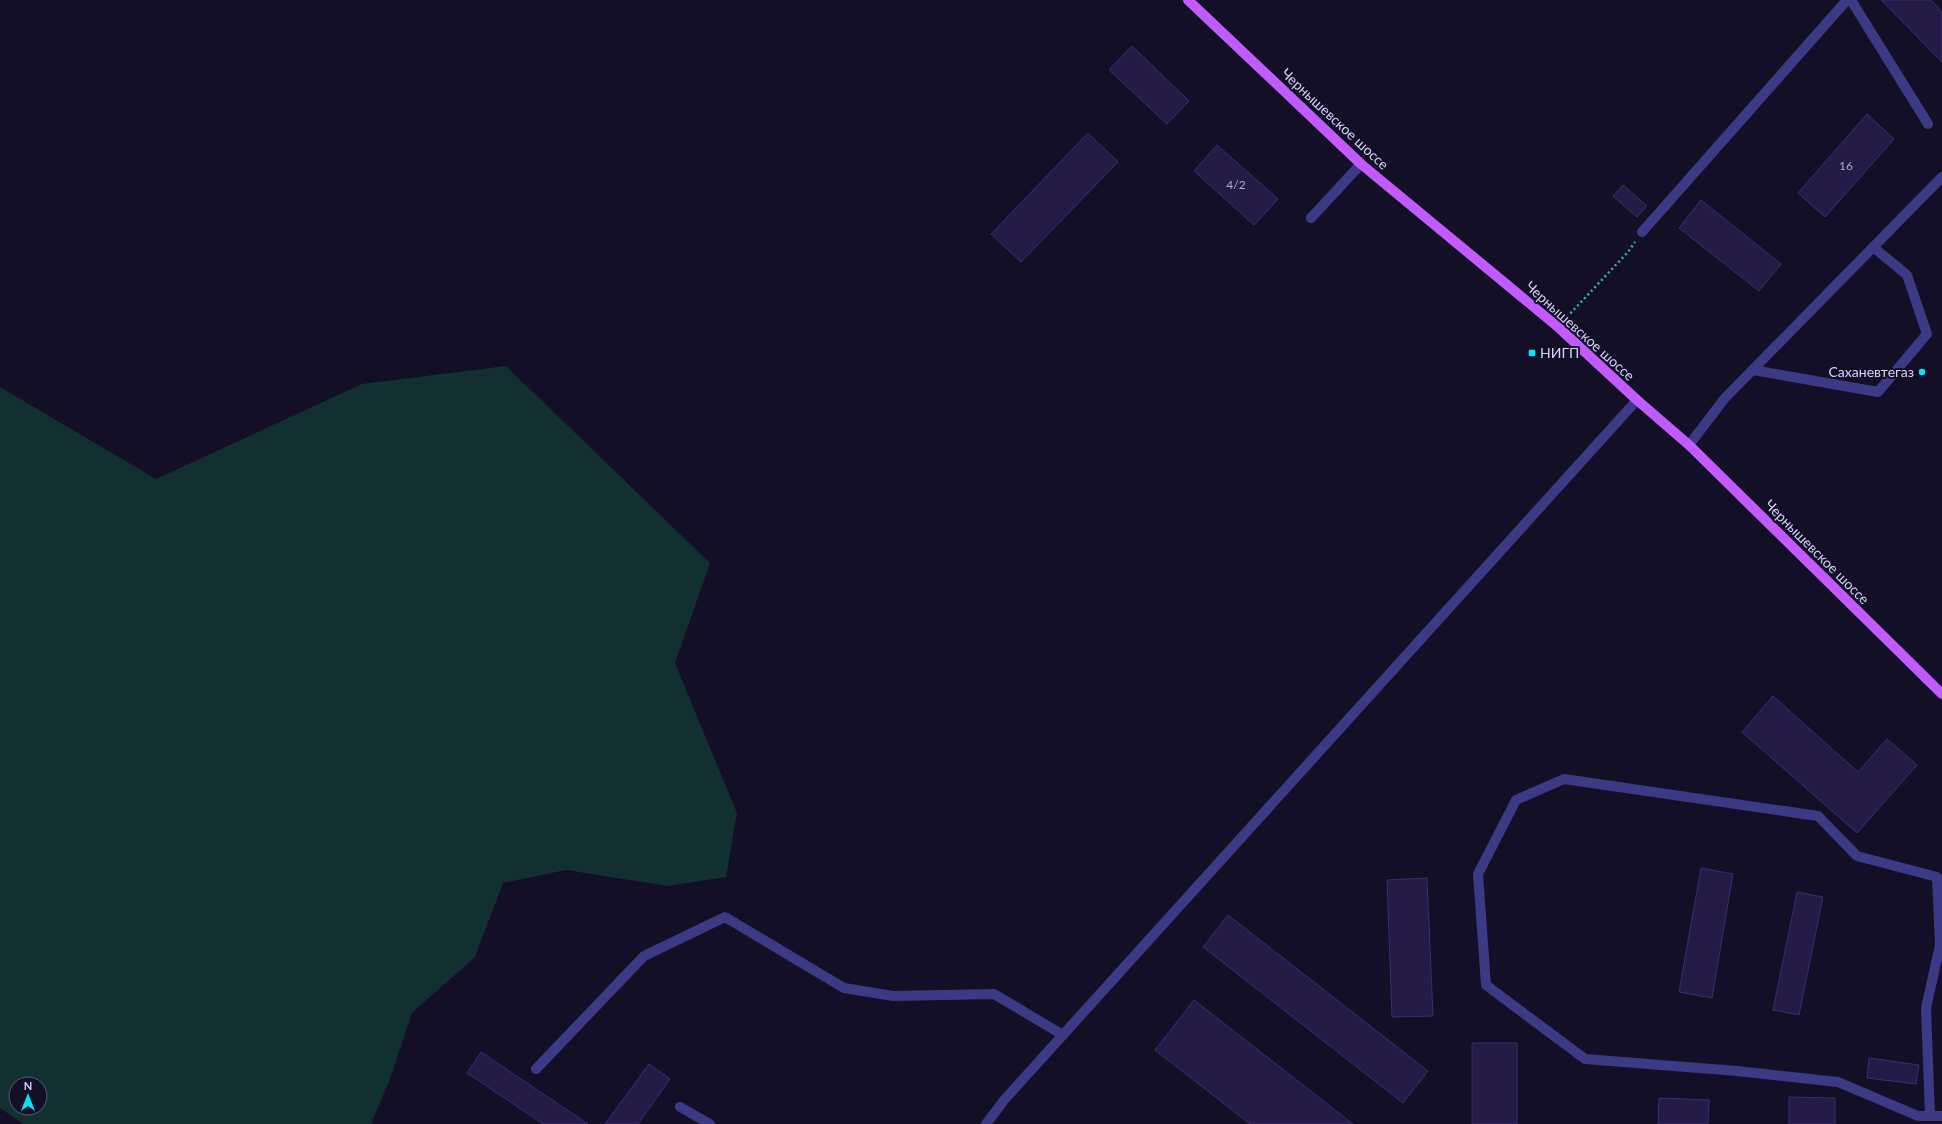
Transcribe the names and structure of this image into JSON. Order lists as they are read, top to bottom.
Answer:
{
  "streets": {
    "main road": ["Чернышевское шоссе"]
  },
  "places": {
    "transit": ["НИГП"],
    "other": ["Саханевтегаз"]
  },
  "house_numbers": ["16", "4/2"],
  "north": "top"
}
